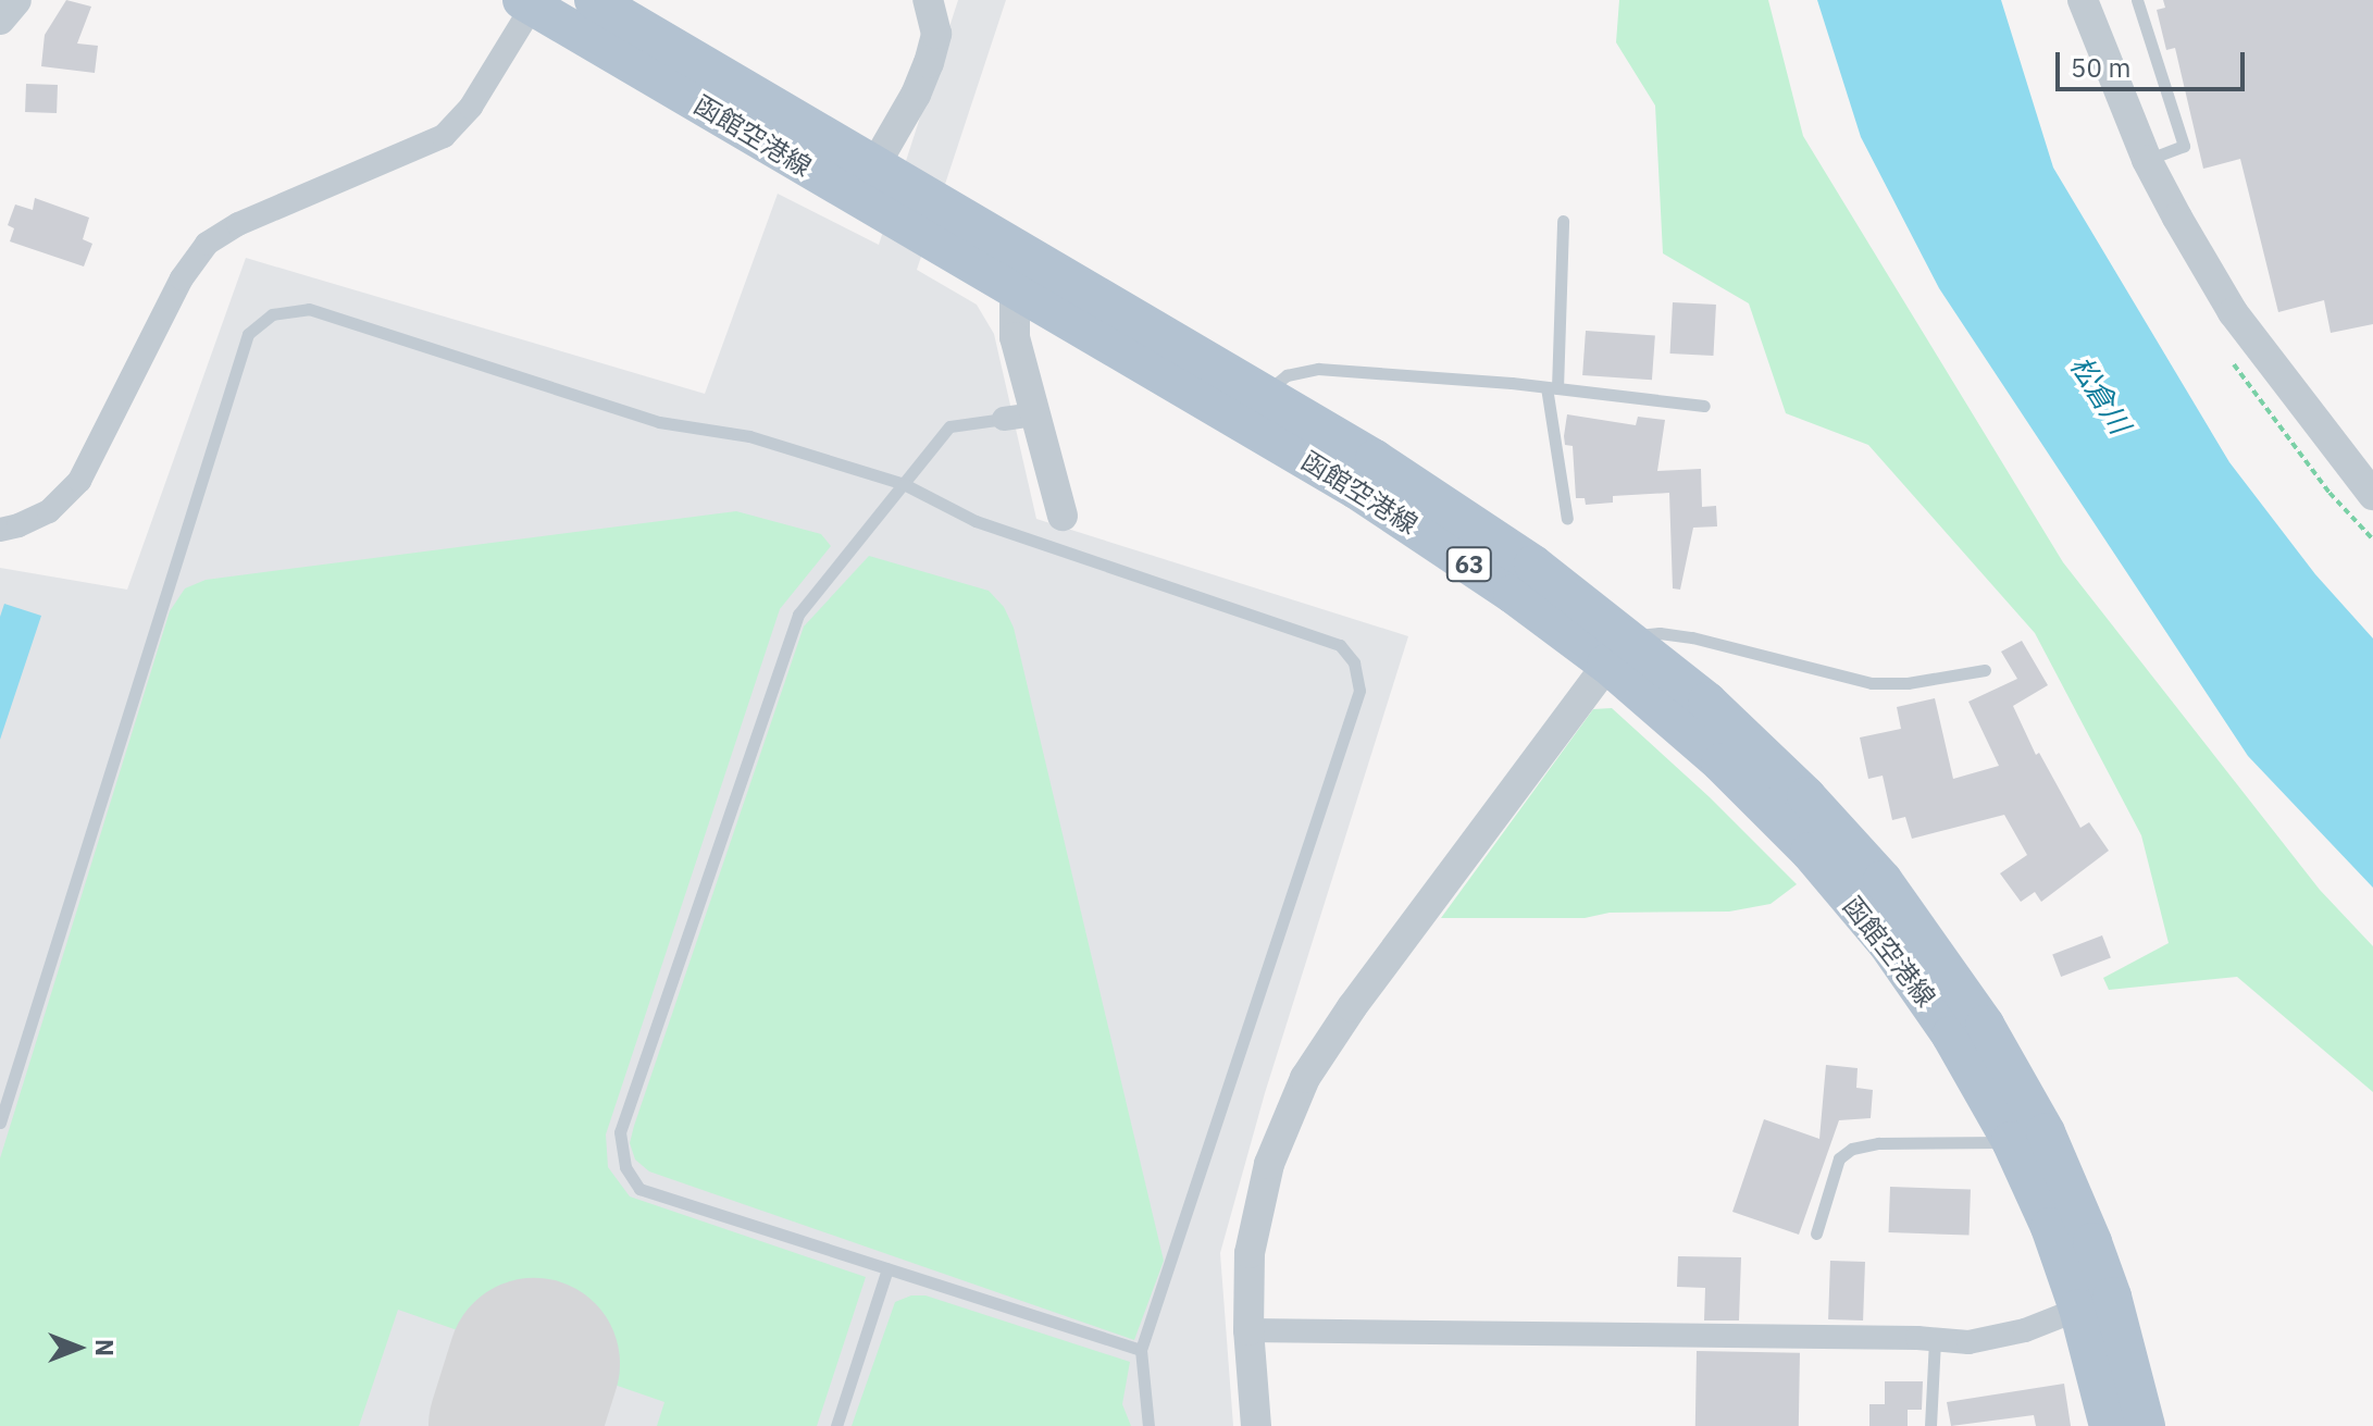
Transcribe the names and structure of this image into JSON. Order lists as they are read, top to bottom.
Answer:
{
  "streets": {
    "main road": ["函館空港線", "63"]
  },
  "water": ["松倉川"],
  "scale_bar": "50 m",
  "north": "right"
}
